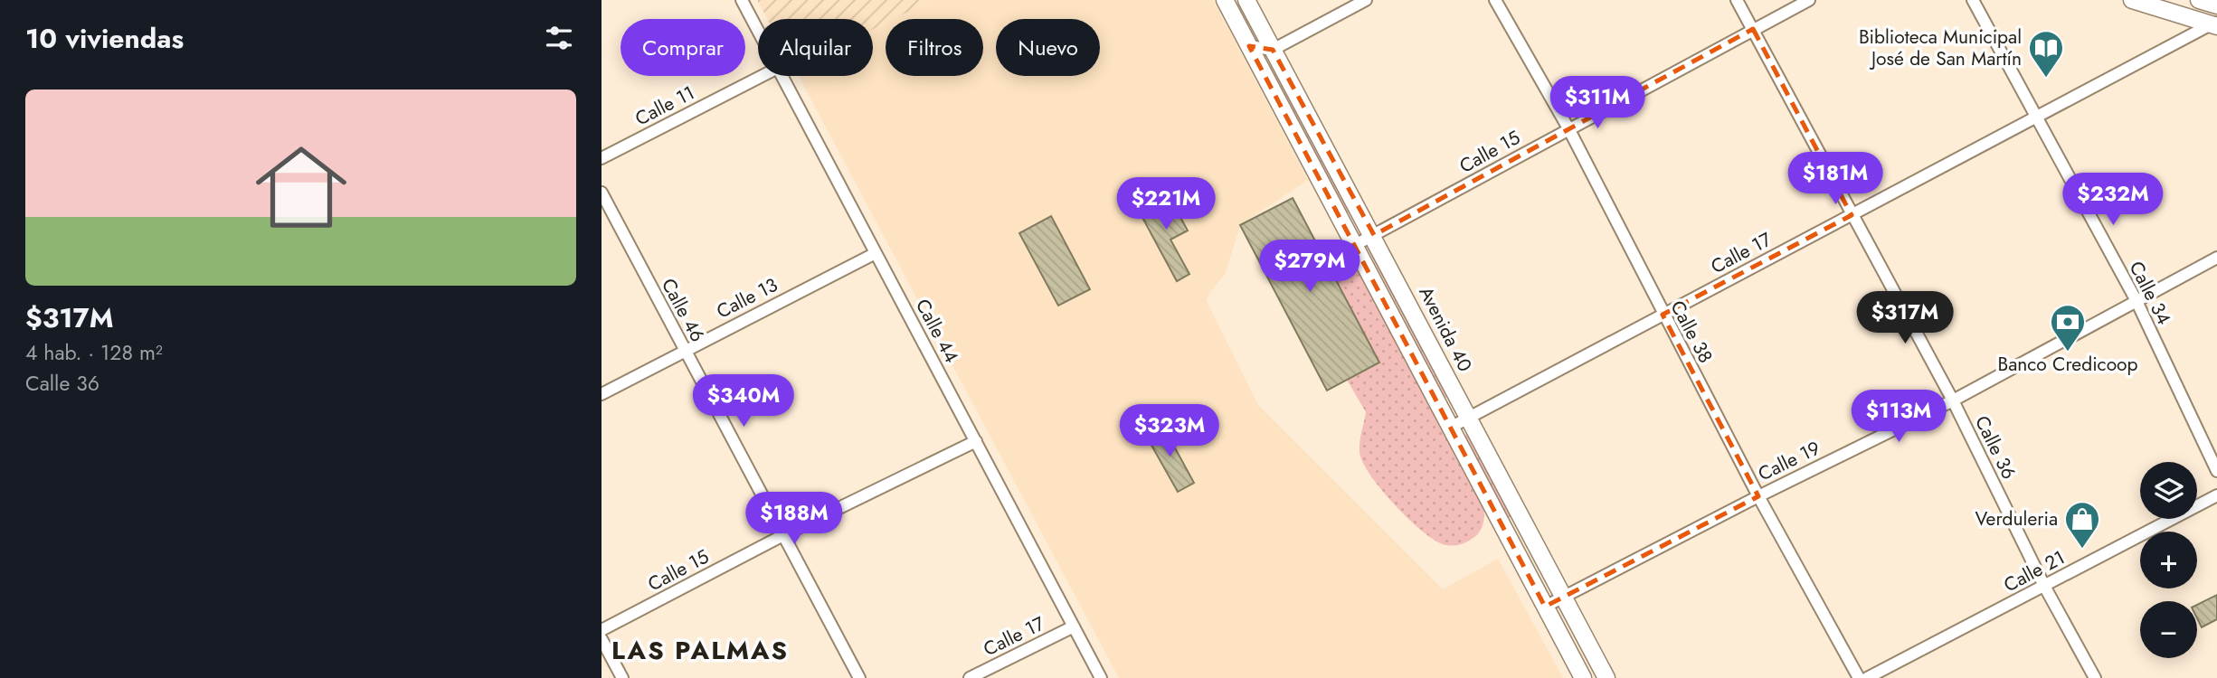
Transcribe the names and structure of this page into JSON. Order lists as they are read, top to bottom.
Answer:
{
  "streets": {
    "main road": ["Avenida 40"],
    "street": [
      "Calle 11",
      "Calle 15",
      "Calle 17",
      "Calle 34",
      "Calle 13",
      "Calle 46",
      "Calle 44",
      "Calle 38",
      "Calle 36",
      "Calle 19",
      "Calle 21"
    ]
  },
  "crossings": [
    ["Calle 15", "Calle 46"],
    ["Calle 15", "Avenida 40"],
    ["Calle 15", "Calle 44"],
    ["Calle 15", "Calle 38"],
    ["Calle 15", "Calle 36"],
    ["Calle 17", "Calle 34"],
    ["Calle 17", "Avenida 40"],
    ["Calle 17", "Calle 44"],
    ["Calle 17", "Calle 38"],
    ["Calle 17", "Calle 36"],
    ["Calle 34", "Calle 19"],
    ["Calle 13", "Calle 46"],
    ["Calle 13", "Calle 44"],
    ["Avenida 40", "Calle 19"],
    ["Calle 38", "Calle 19"],
    ["Calle 36", "Calle 19"],
    ["Calle 36", "Calle 21"]
  ],
  "districts": ["LAS PALMAS"],
  "places": {
    "library": ["Biblioteca Municipal José de San Martín"],
    "bank": ["Banco Credicoop"],
    "shop": ["Verduleria"]
  },
  "page": {
    "heading": "10 viviendas",
    "chip": [
      "Comprar",
      "Alquilar",
      "Filtros",
      "Nuevo"
    ],
    "list": [
      {
        "name": "$317M",
        "note": "4 hab. · 128 m² · Calle 36"
      }
    ],
    "price": [
      "$311M",
      "$181M",
      "$232M",
      "$221M",
      "$279M",
      "$317M",
      "$340M",
      "$113M",
      "$323M",
      "$188M"
    ],
    "map_buttons": ["+", "−"]
  }
}
